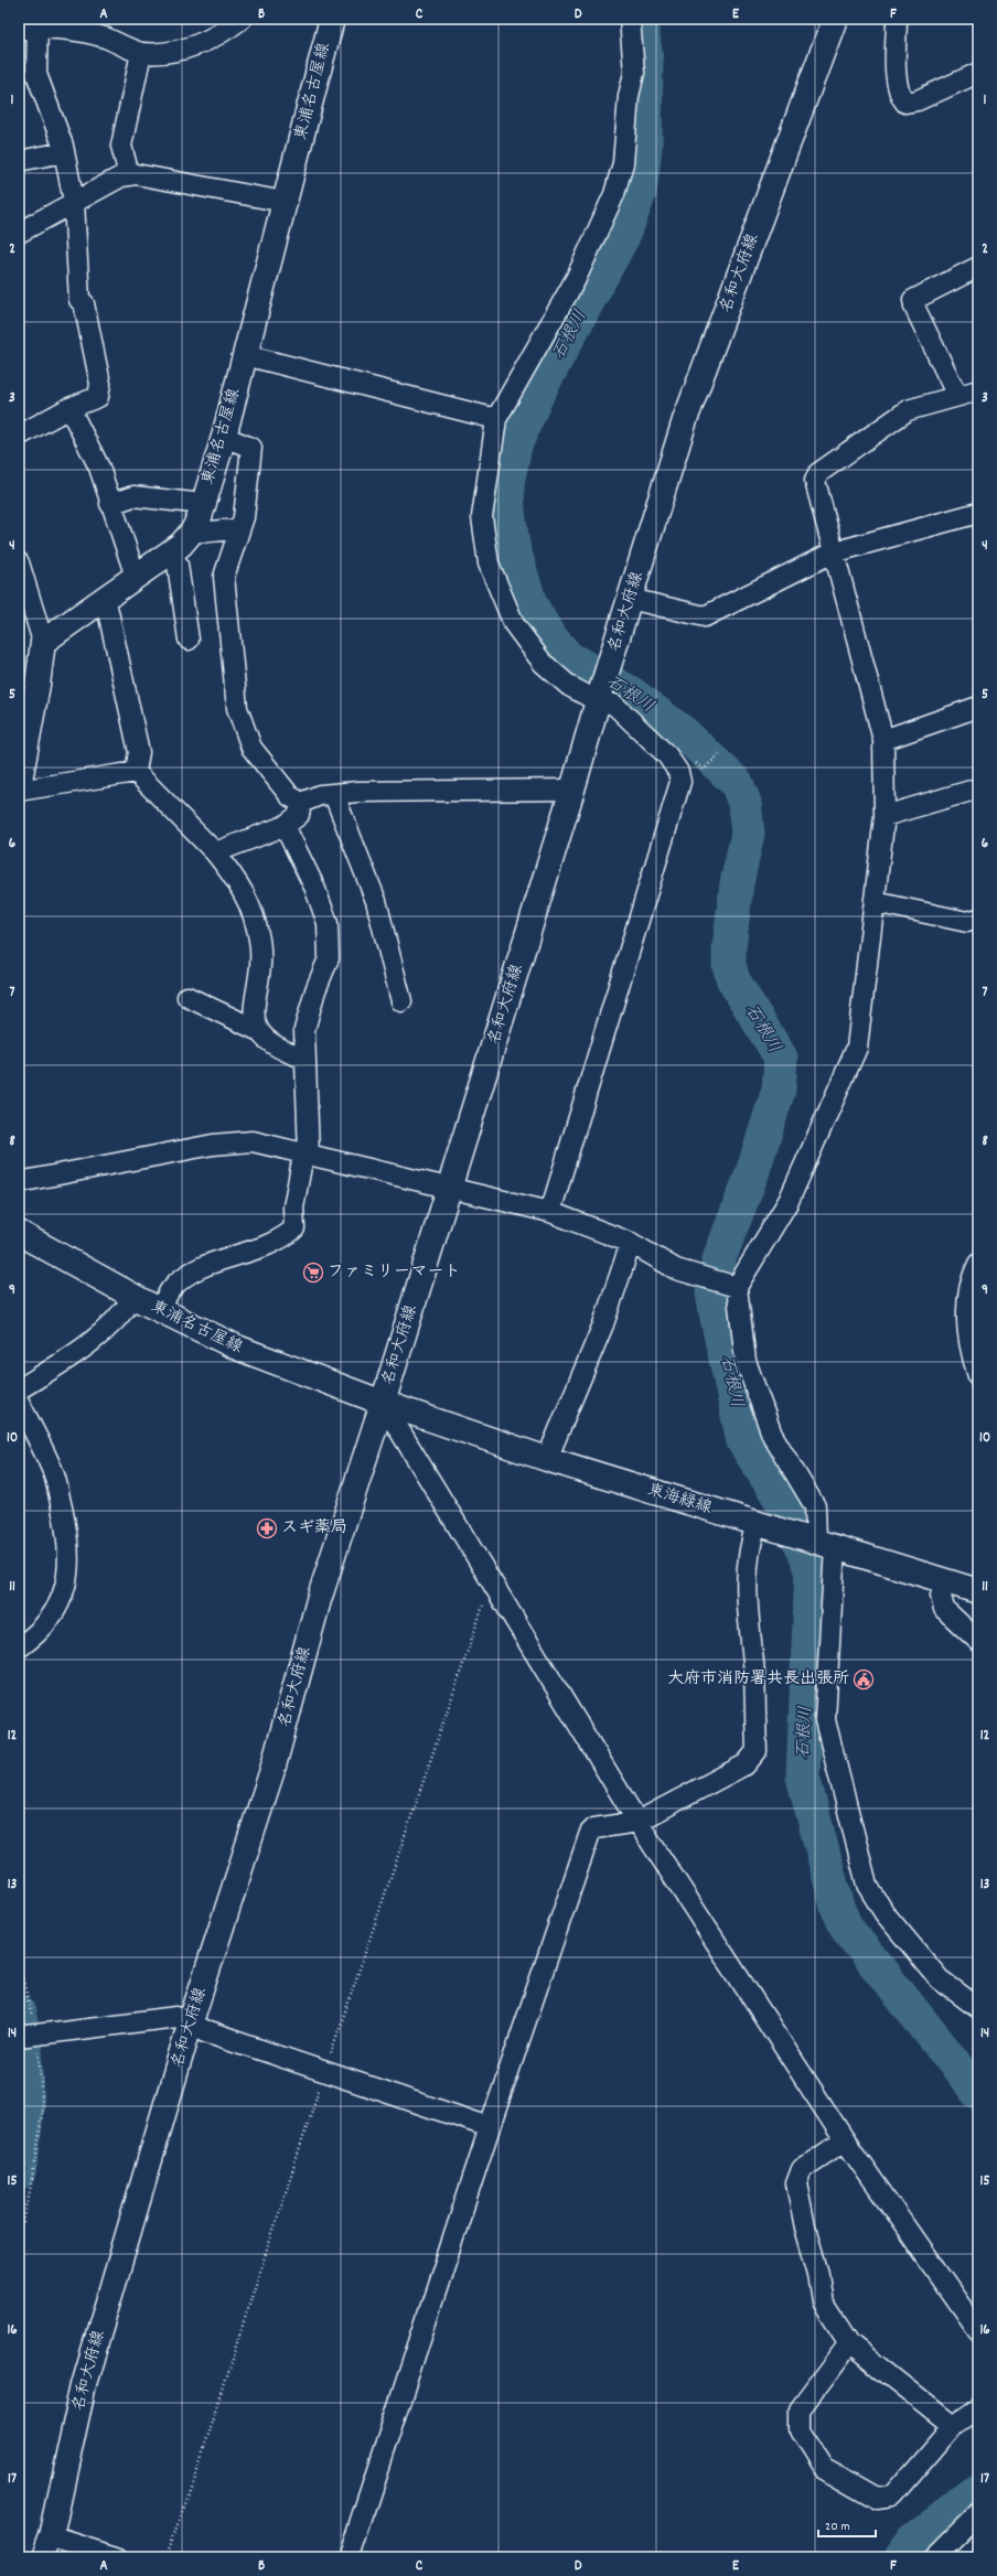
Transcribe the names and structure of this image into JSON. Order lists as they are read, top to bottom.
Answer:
{
  "streets": {
    "main road": ["東浦名古屋線", "名和大府線", "東海緑線"]
  },
  "crossings": [
    ["東浦名古屋線", "名和大府線"],
    ["東浦名古屋線", "東海緑線"],
    ["名和大府線", "東海緑線"]
  ],
  "water": ["石根川"],
  "places": {
    "supermarket": ["ファミリーマート"],
    "pharmacy": ["スギ薬局"],
    "public building": ["大府市消防署共長出張所"]
  },
  "scale_bar": "20 m",
  "grid": {
    "columns": [
      "A",
      "B",
      "C",
      "D",
      "E",
      "F"
    ],
    "rows": [
      "1",
      "2",
      "3",
      "4",
      "5",
      "6",
      "7",
      "8",
      "9",
      "10",
      "11",
      "12",
      "13",
      "14",
      "15",
      "16",
      "17"
    ]
  }
}
